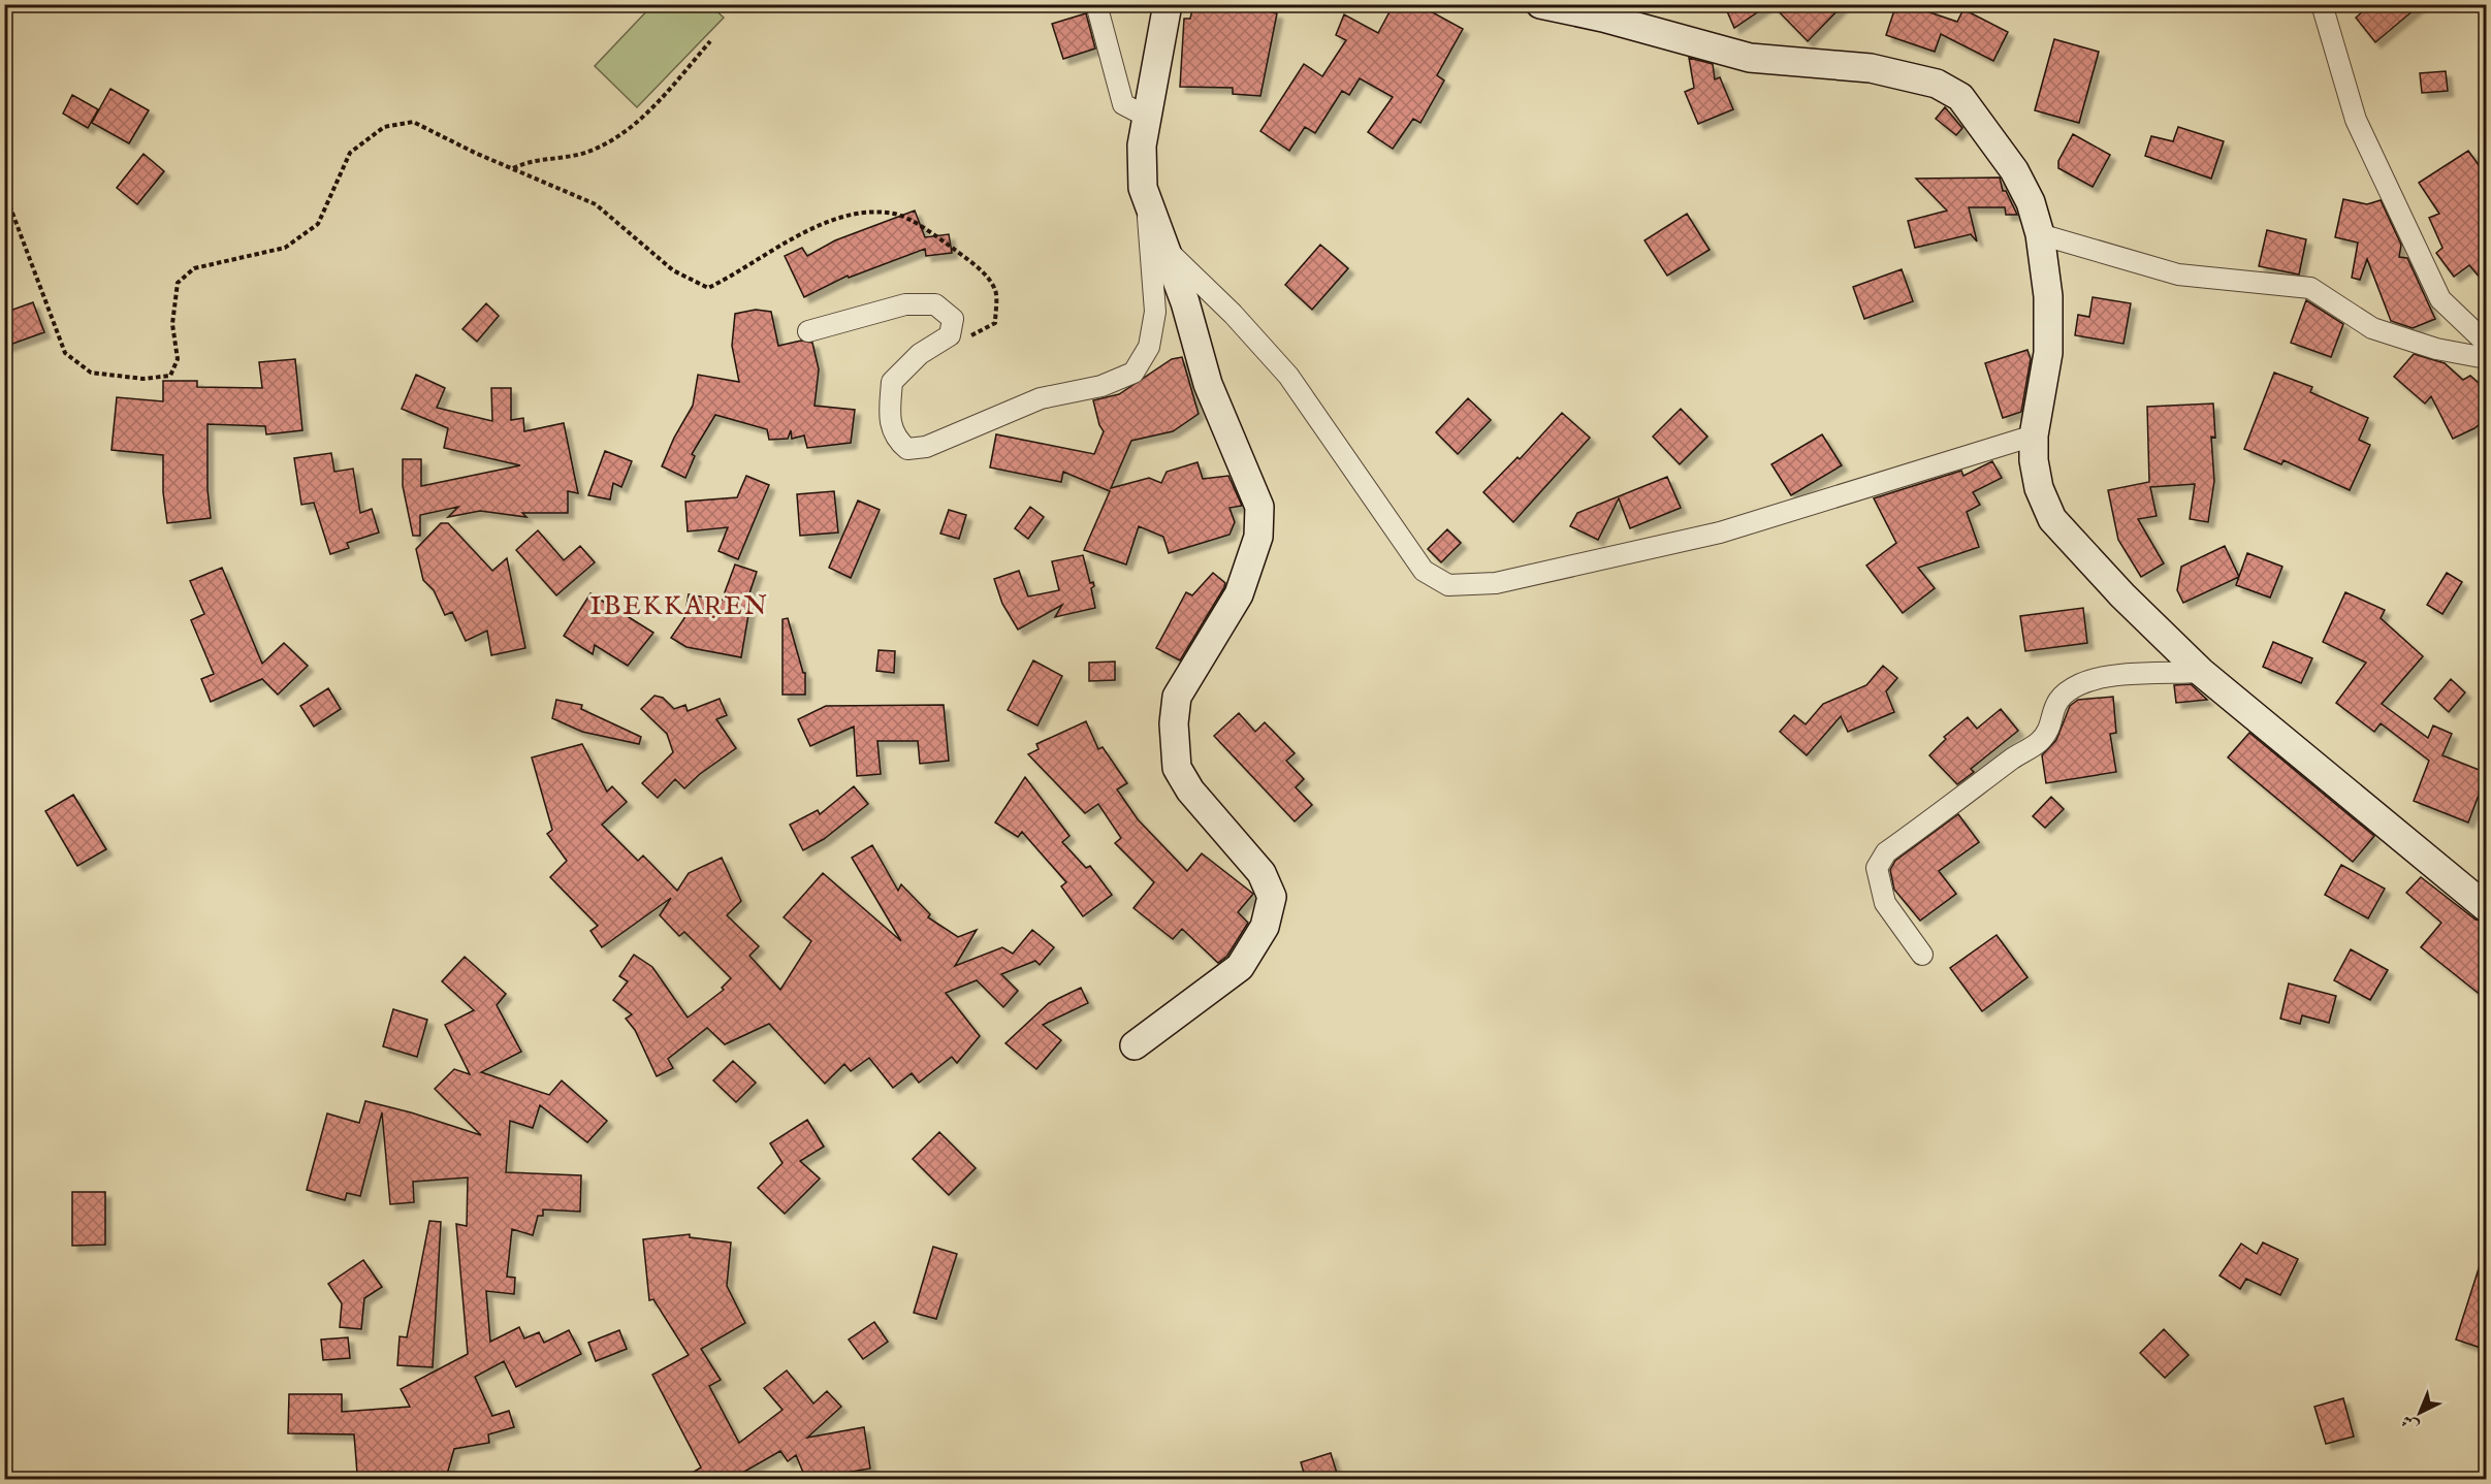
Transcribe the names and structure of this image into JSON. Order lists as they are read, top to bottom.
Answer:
{
  "districts": ["IBEKKAṚEN"],
  "north": "bottom left"
}
